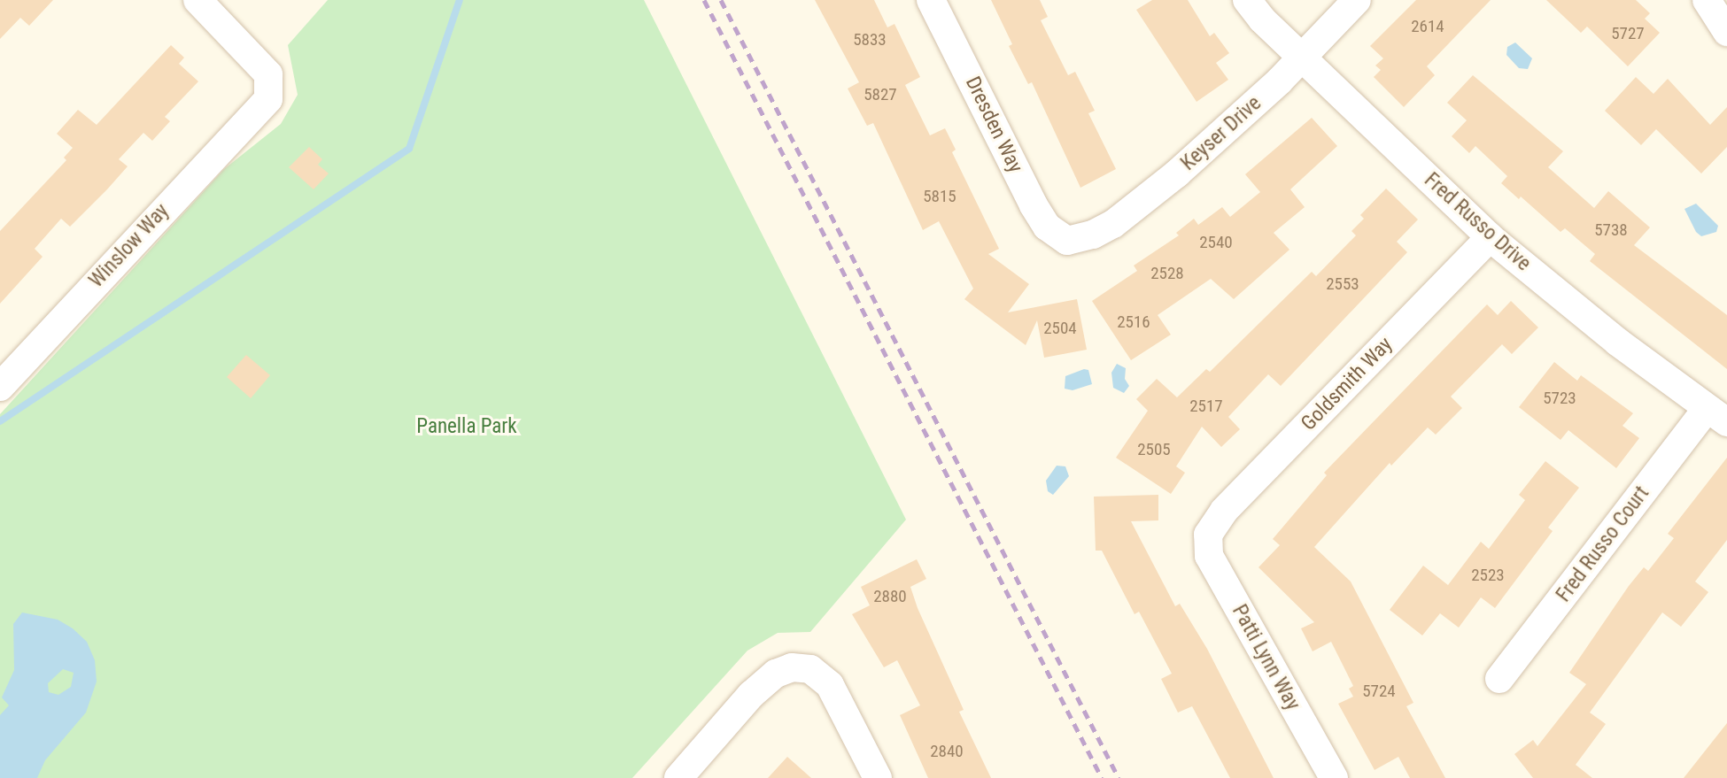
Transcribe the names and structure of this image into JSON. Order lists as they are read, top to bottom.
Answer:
{
  "streets": {
    "street": [
      "Dresden Way",
      "Keyser Drive",
      "Fred Russo Drive",
      "Winslow Way",
      "Goldsmith Way",
      "Fred Russo Court",
      "Patti Lynn Way"
    ]
  },
  "crossings": [
    ["Dresden Way", "Keyser Drive"],
    ["Keyser Drive", "Fred Russo Drive"],
    ["Fred Russo Drive", "Goldsmith Way"],
    ["Fred Russo Drive", "Fred Russo Court"],
    ["Goldsmith Way", "Patti Lynn Way"]
  ],
  "parks": ["Panella Park"],
  "house_numbers": [
    "2614",
    "5727",
    "5833",
    "5827",
    "5815",
    "5738",
    "2540",
    "2528",
    "2553",
    "2516",
    "2504",
    "5723",
    "2517",
    "2505",
    "2523",
    "2880",
    "5724",
    "2840"
  ]
}
